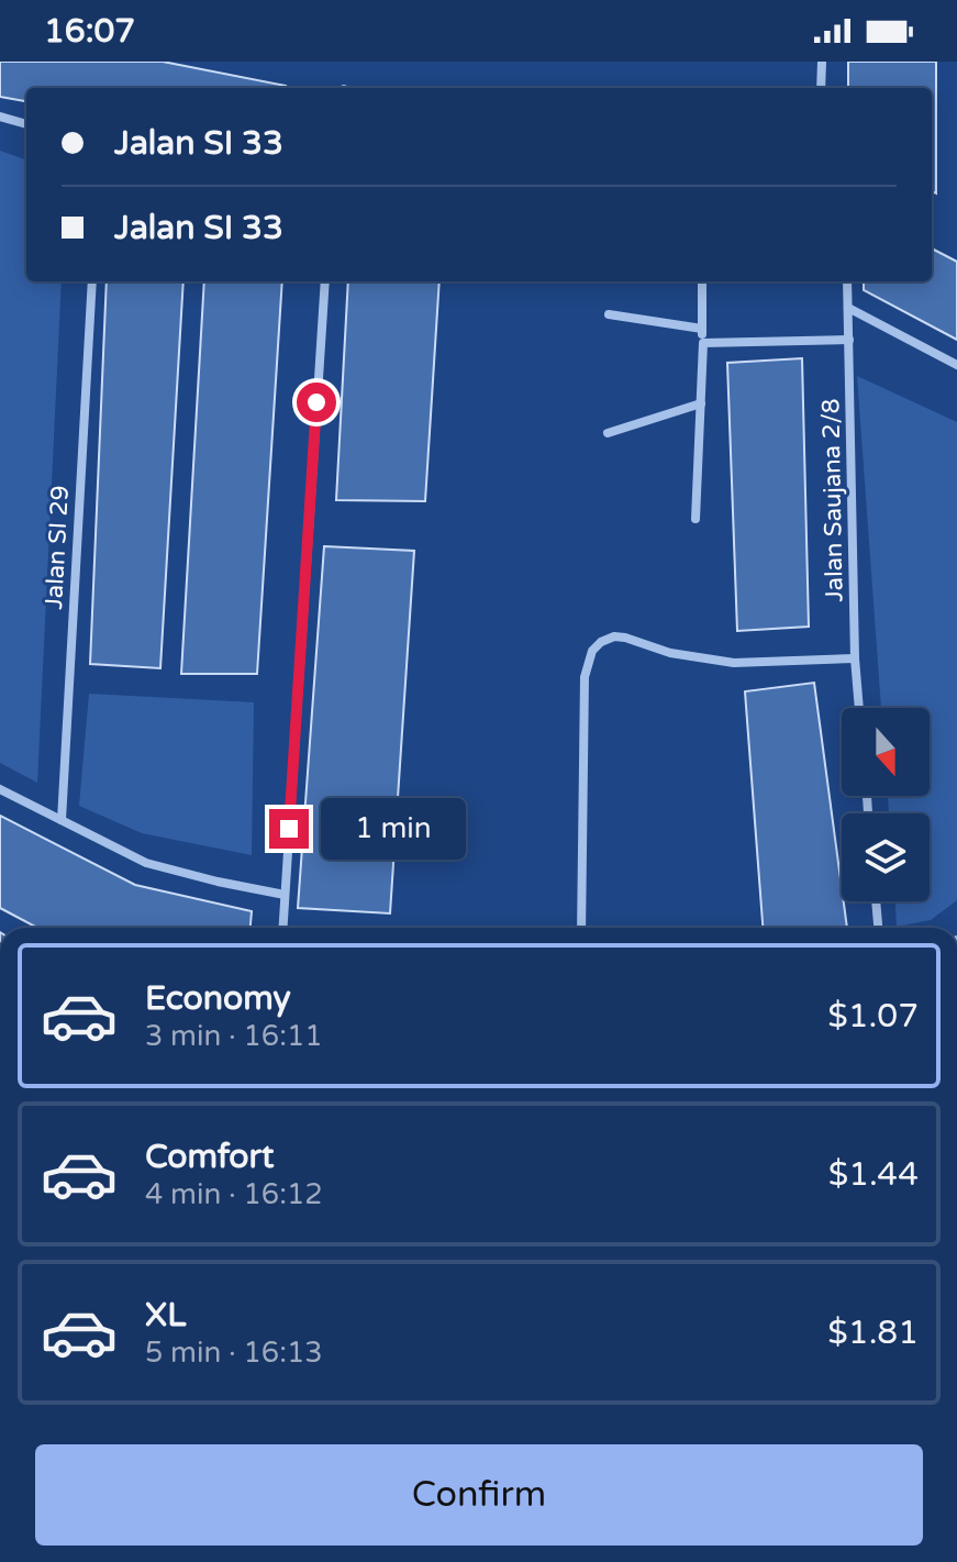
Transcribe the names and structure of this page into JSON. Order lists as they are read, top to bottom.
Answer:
{
  "streets": {
    "street": ["Jalan Saujana 2/8", "Jalan SI 29"]
  },
  "north": "bottom",
  "page": {
    "status": "16:07",
    "banner": ["Jalan SI 33", "Jalan SI 33"],
    "bubble": "1 min",
    "list": [
      {
        "name": "Economy",
        "note": "3 min · 16:11",
        "value": "$1.07"
      },
      {
        "name": "Comfort",
        "note": "4 min · 16:12",
        "value": "$1.44"
      },
      {
        "name": "XL",
        "note": "5 min · 16:13",
        "value": "$1.81"
      }
    ],
    "buttons": "Confirm"
  }
}
